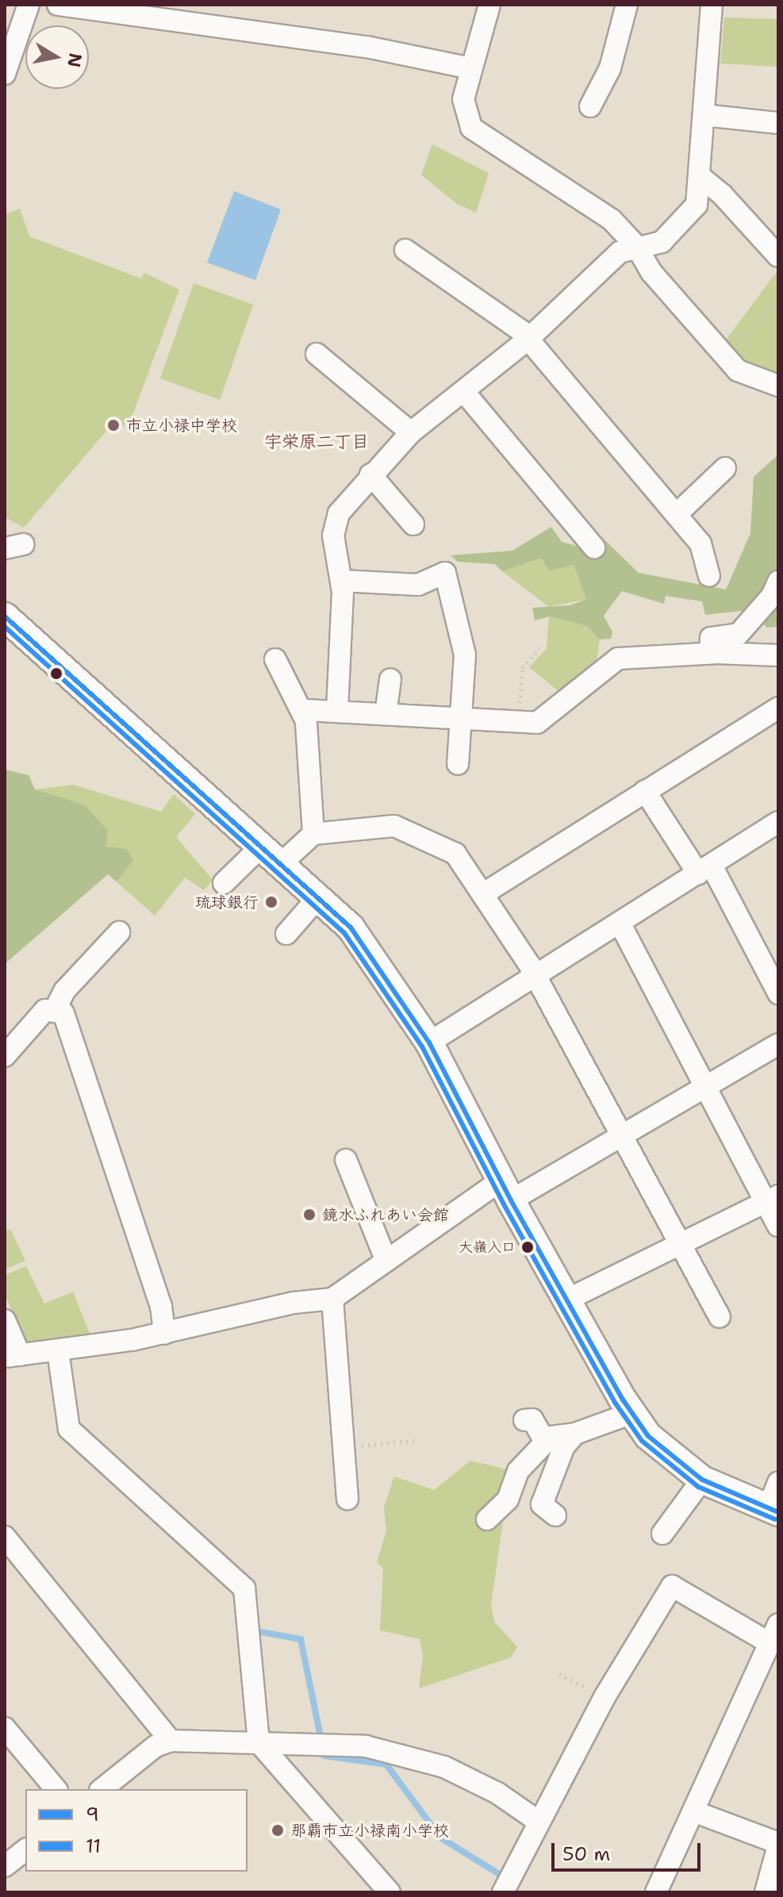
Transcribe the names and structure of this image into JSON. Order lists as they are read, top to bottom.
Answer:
{
  "districts": ["宇栄原二丁目"],
  "places": [
    "市立小禄中学校",
    "琉球銀行",
    "鏡水ふれあい会館",
    "大嶺入口",
    "那覇市立小禄南小学校"
  ],
  "lines": ["transit line 9", "transit line 11"],
  "legend": ["9", "11"],
  "scale_bar": "50 m",
  "north": "right"
}
